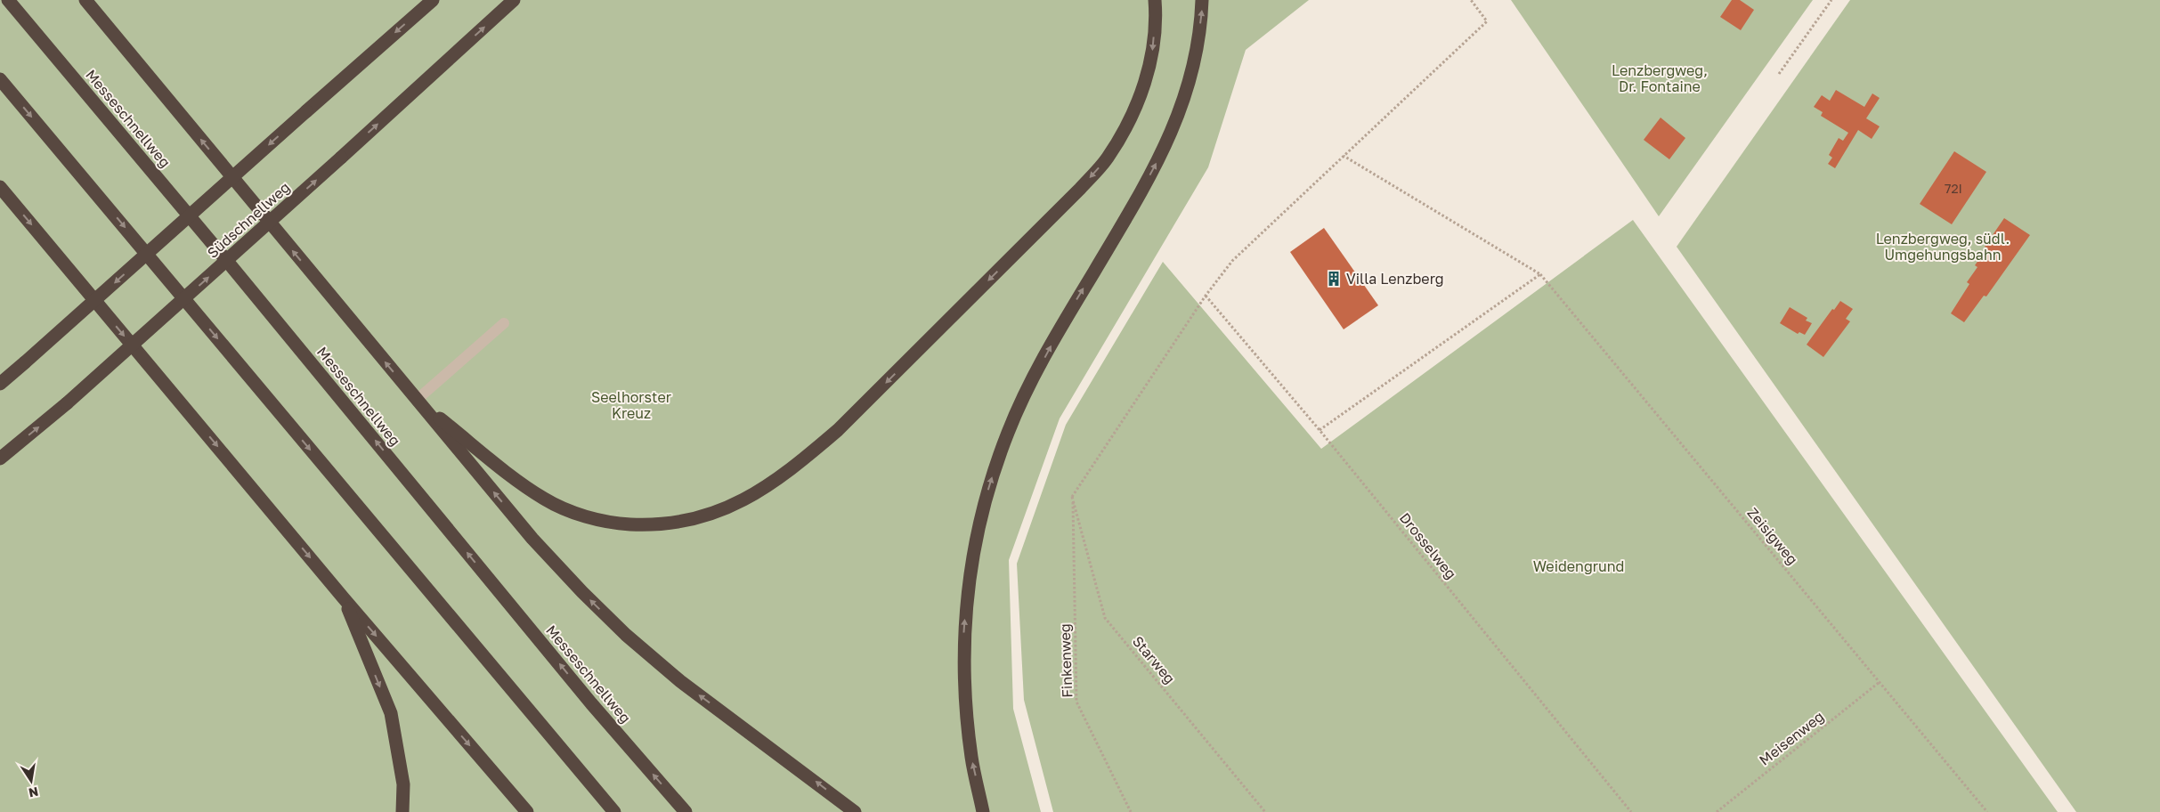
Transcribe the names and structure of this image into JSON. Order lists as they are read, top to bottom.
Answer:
{
  "streets": {
    "highway": ["Messeschnellweg", "Südschnellweg"],
    "path": [
      "Zeisigweg",
      "Drosselweg",
      "Starweg",
      "Finkenweg",
      "Meisenweg"
    ]
  },
  "crossings": [
    ["Zeisigweg", "Meisenweg"],
    ["Starweg", "Finkenweg"]
  ],
  "parks": [
    "Lenzbergweg, Dr. Fontaine",
    "Lenzbergweg, südl. Umgehungsbahn",
    "Seelhorster Kreuz",
    "Weidengrund"
  ],
  "places": {
    "building": ["Villa Lenzberg"]
  },
  "house_numbers": ["72I"],
  "north": "bottom"
}
